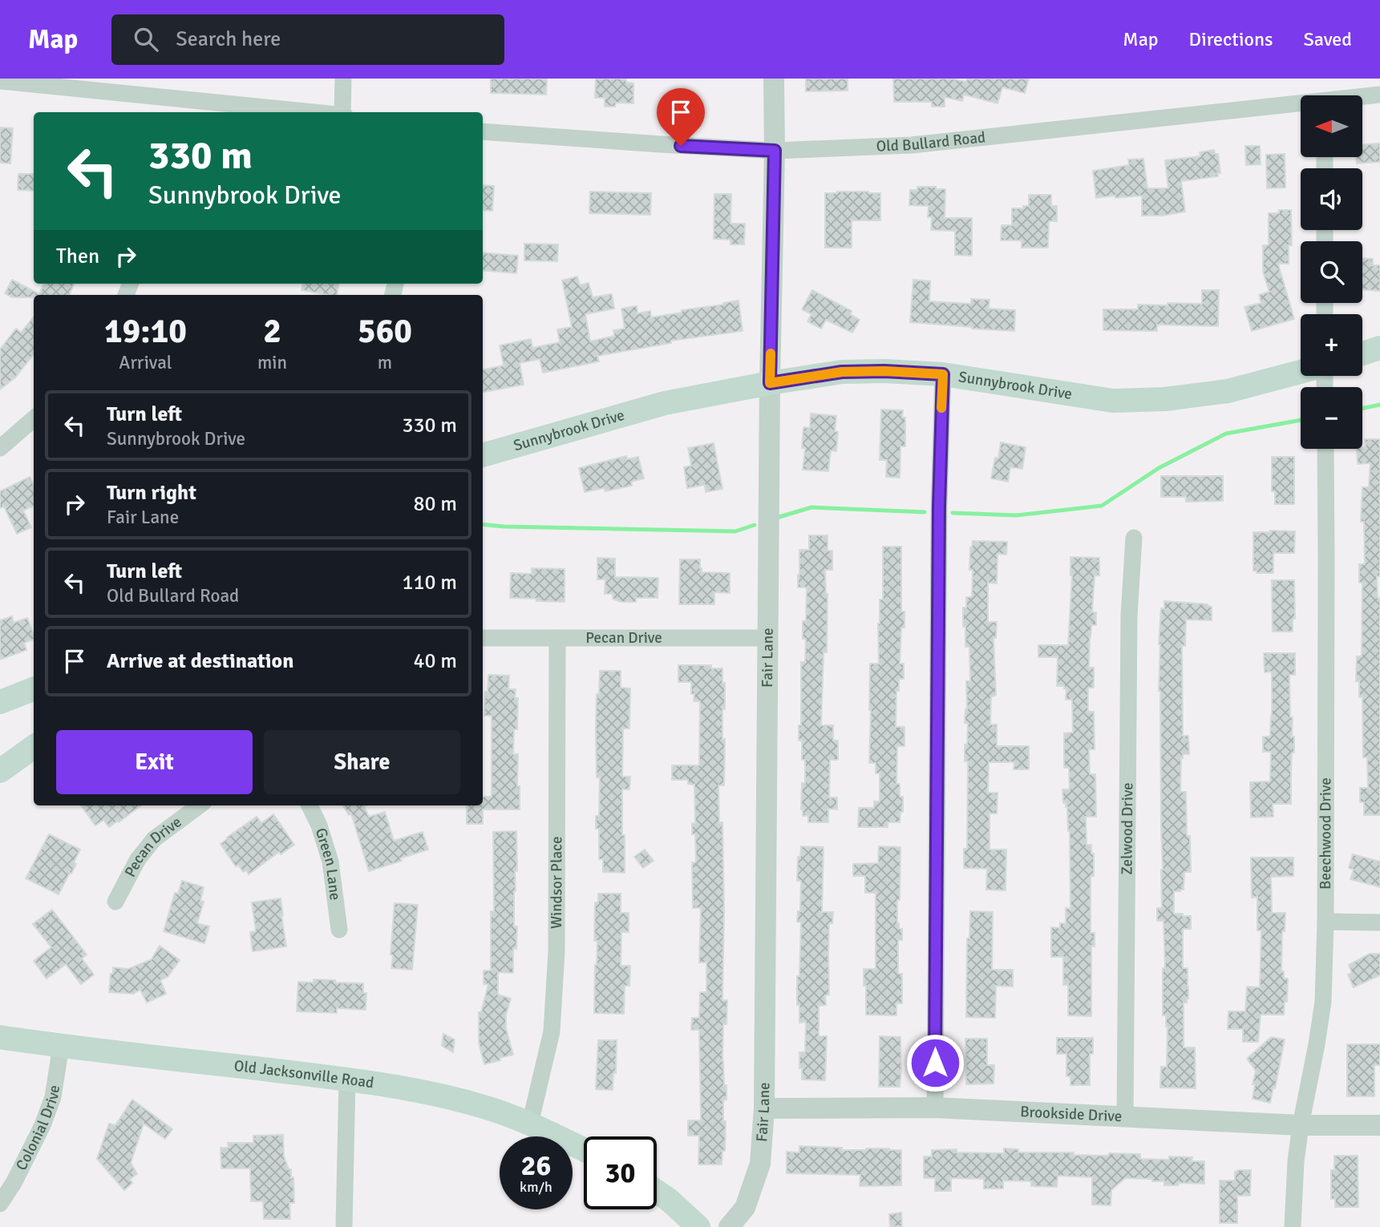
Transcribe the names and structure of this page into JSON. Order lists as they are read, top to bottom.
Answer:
{
  "streets": {
    "main road": ["Sunnybrook Drive", "Old Jacksonville Road"],
    "street": [
      "Old Bullard Road",
      "Pecan Drive",
      "Fair Lane",
      "Zelwood Drive",
      "Beechwood Drive",
      "Green Lane",
      "Windsor Place",
      "Brookside Drive",
      "Colonial Drive"
    ]
  },
  "crossings": [
    ["Old Bullard Road", "Fair Lane"],
    ["Sunnybrook Drive", "Fair Lane"],
    ["Pecan Drive", "Fair Lane"],
    ["Pecan Drive", "Windsor Place"],
    ["Fair Lane", "Brookside Drive"],
    ["Zelwood Drive", "Brookside Drive"],
    ["Beechwood Drive", "Brookside Drive"],
    ["Windsor Place", "Old Jacksonville Road"],
    ["Old Jacksonville Road", "Colonial Drive"]
  ],
  "north": "left",
  "page": {
    "header": "Map",
    "search": "Search here",
    "nav": ["Map", "Directions", "Saved"],
    "map_buttons": ["+", "−"],
    "turn": ["330 m", "Sunnybrook Drive"],
    "then": "Then",
    "eta": [
      "19:10",
      "Arrival",
      "2",
      "min",
      "560",
      "m"
    ],
    "list": [
      {
        "name": "Turn left",
        "note": "Sunnybrook Drive",
        "value": "330 m"
      },
      {
        "name": "Turn right",
        "note": "Fair Lane",
        "value": "80 m"
      },
      {
        "name": "Turn left",
        "note": "Old Bullard Road",
        "value": "110 m"
      },
      {
        "name": "Arrive at destination",
        "value": "40 m"
      }
    ],
    "buttons": ["Exit", "Share"],
    "speed": "26 km/h",
    "limit": "30"
  }
}
